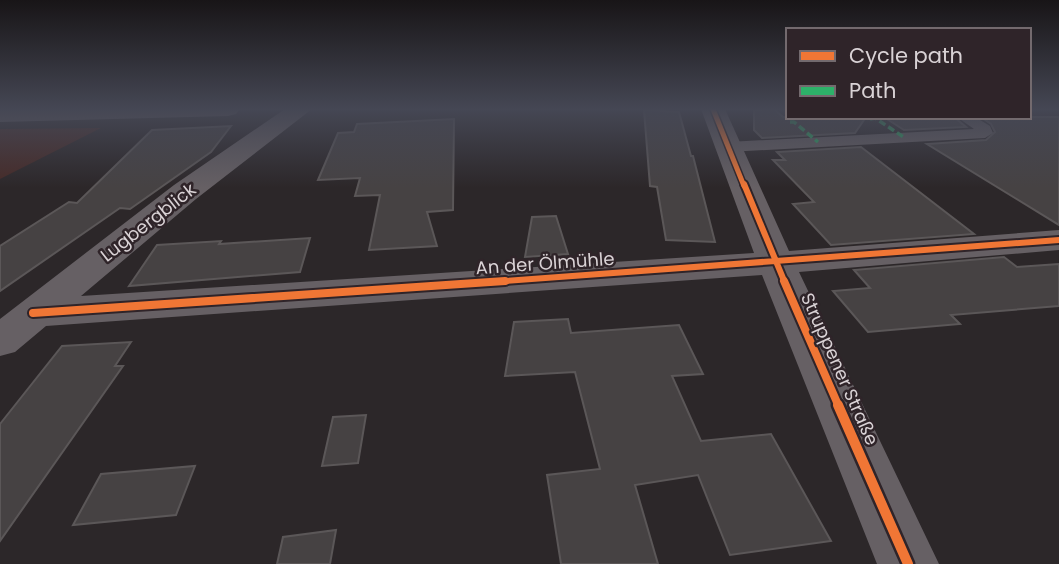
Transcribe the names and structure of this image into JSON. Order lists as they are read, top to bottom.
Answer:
{
  "streets": {
    "street": ["Lugbergblick", "An der Ölmühle", "Struppener Straße"]
  },
  "crossings": [
    ["Lugbergblick", "An der Ölmühle"],
    ["An der Ölmühle", "Struppener Straße"]
  ],
  "legend": ["Cycle path", "Path"]
}
